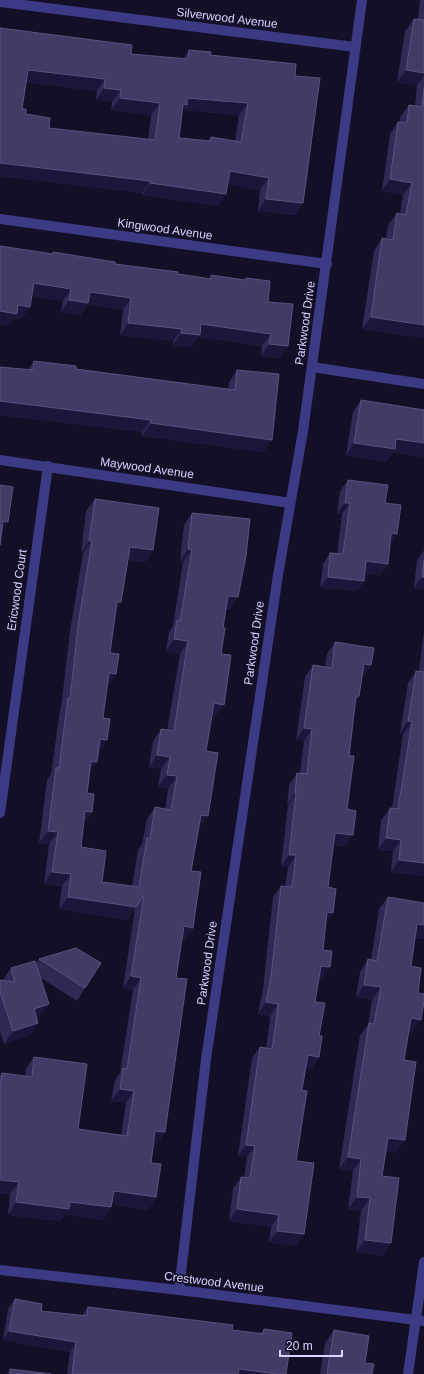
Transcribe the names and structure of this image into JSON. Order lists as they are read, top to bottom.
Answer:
{
  "streets": {
    "street": [
      "Silverwood Avenue",
      "Kingwood Avenue",
      "Parkwood Drive",
      "Maywood Avenue",
      "Ericwood Court",
      "Crestwood Avenue"
    ]
  },
  "crossings": [
    ["Silverwood Avenue", "Parkwood Drive"],
    ["Kingwood Avenue", "Parkwood Drive"],
    ["Parkwood Drive", "Maywood Avenue"],
    ["Parkwood Drive", "Crestwood Avenue"],
    ["Maywood Avenue", "Ericwood Court"]
  ],
  "scale_bar": "20 m"
}
